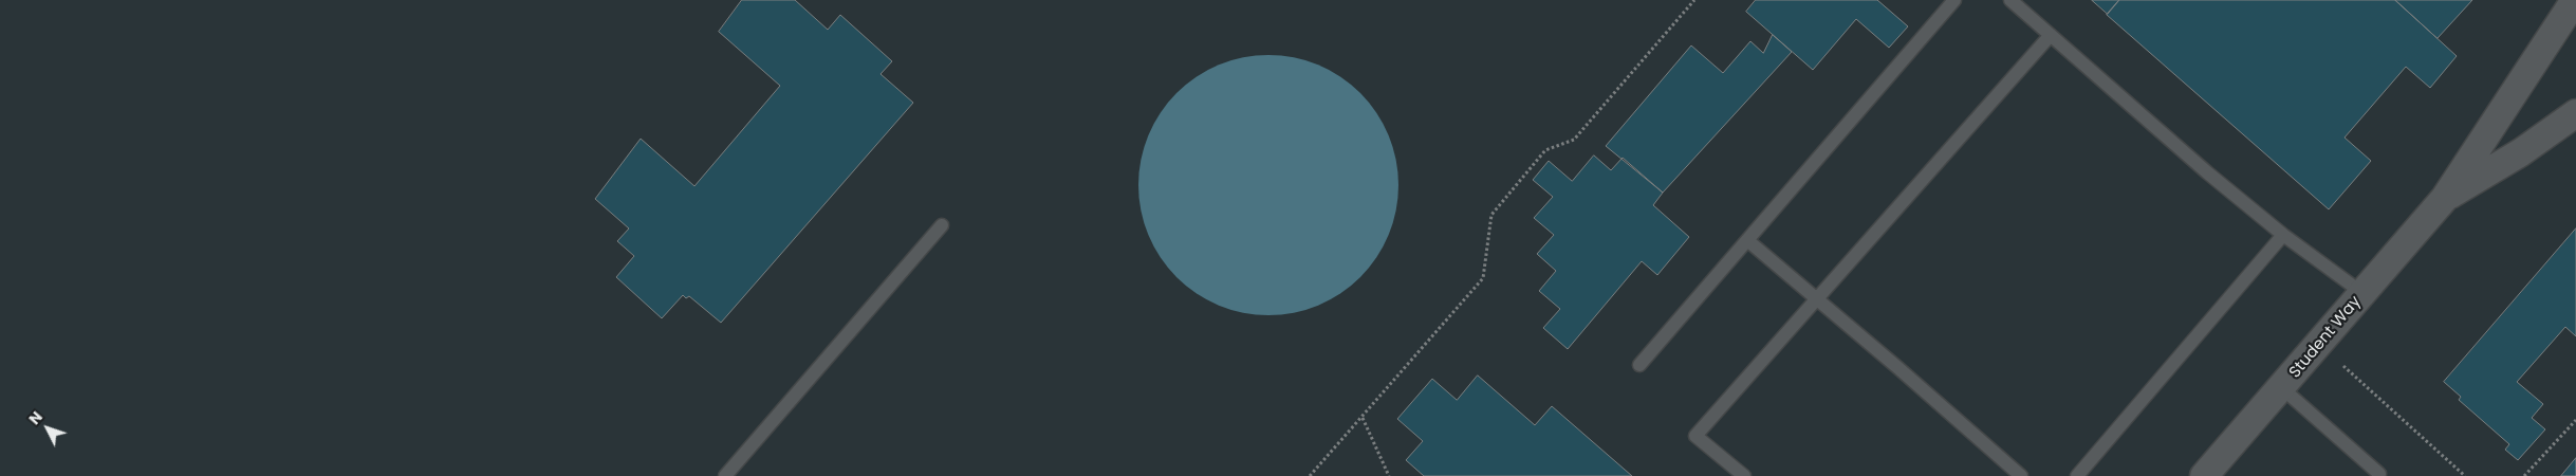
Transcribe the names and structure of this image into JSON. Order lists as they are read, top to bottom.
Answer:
{
  "streets": {
    "street": ["Student Way"]
  },
  "north": "top left"
}
